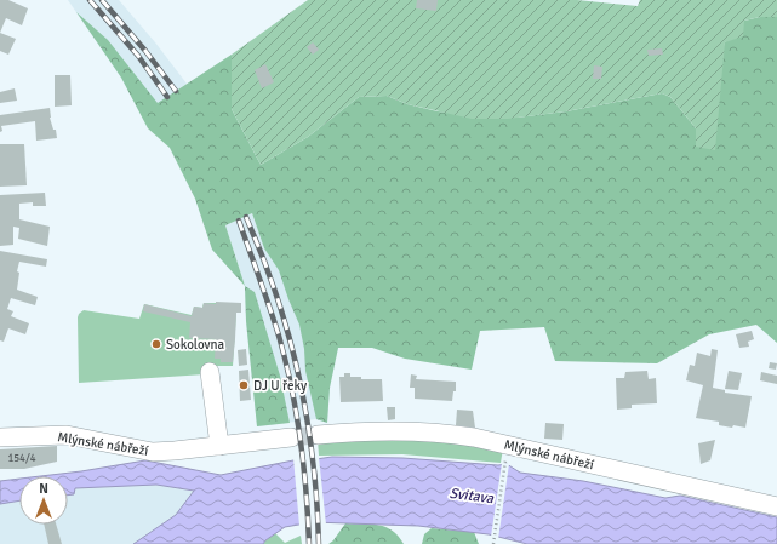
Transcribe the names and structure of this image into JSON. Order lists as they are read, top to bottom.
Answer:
{
  "streets": {
    "street": ["Mlýnské nábřeží"]
  },
  "water": ["Svitava"],
  "places": ["Sokolovna", "DJ U řeky"],
  "house_numbers": ["154/4"],
  "north": "top"
}
